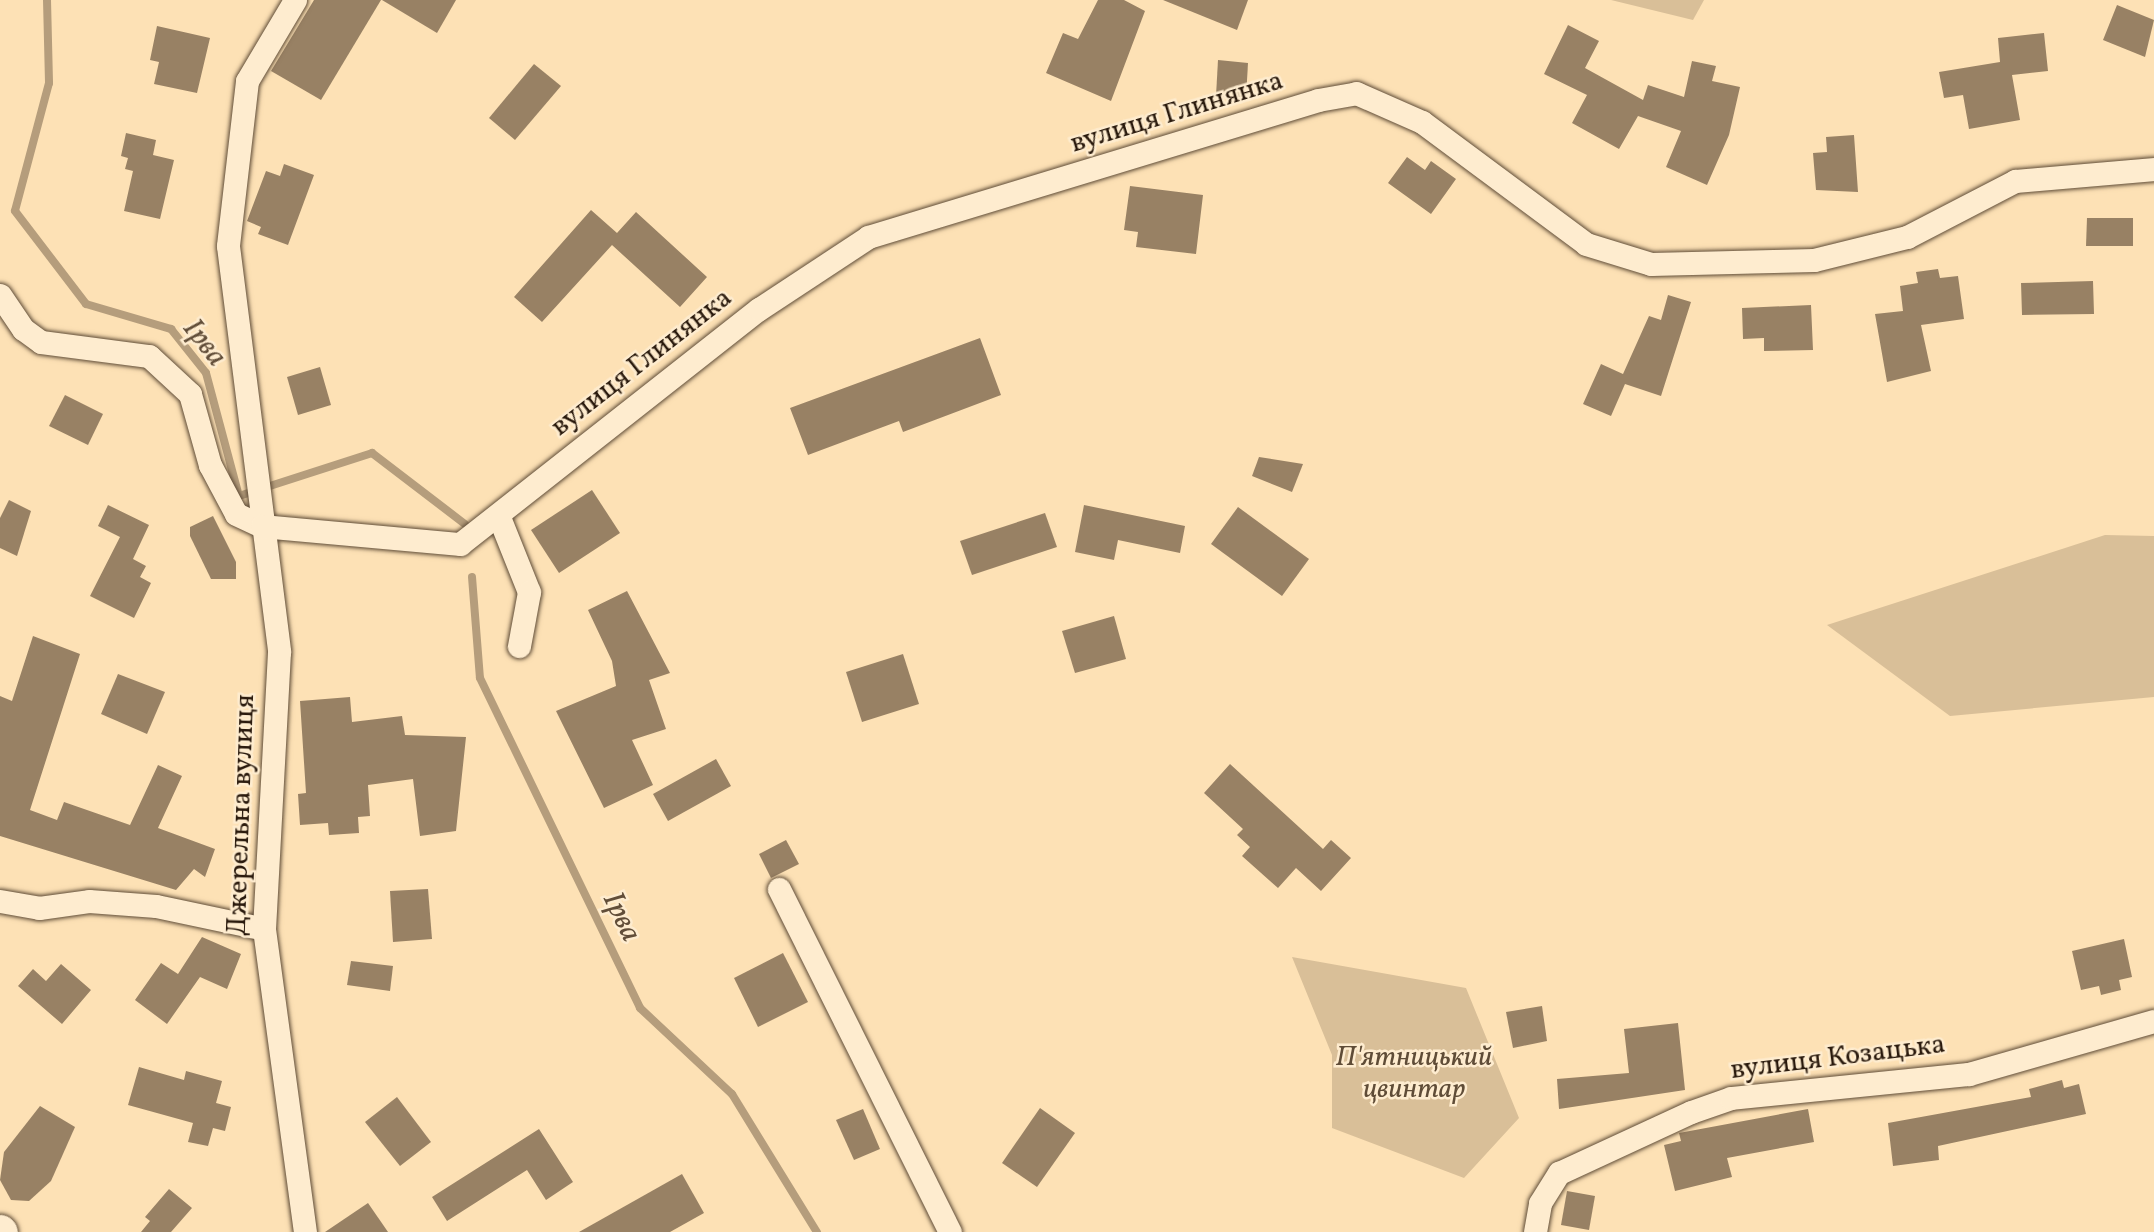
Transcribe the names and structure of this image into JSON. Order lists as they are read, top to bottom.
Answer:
{
  "streets": {
    "street": ["вулиця Глинянка", "Джерельна вулиця", "вулиця Козацька"]
  },
  "crossings": [
    ["вулиця Глинянка", "Джерельна вулиця"]
  ],
  "water": ["Ірва"],
  "parks": ["П'ятницький цвинтар"]
}
